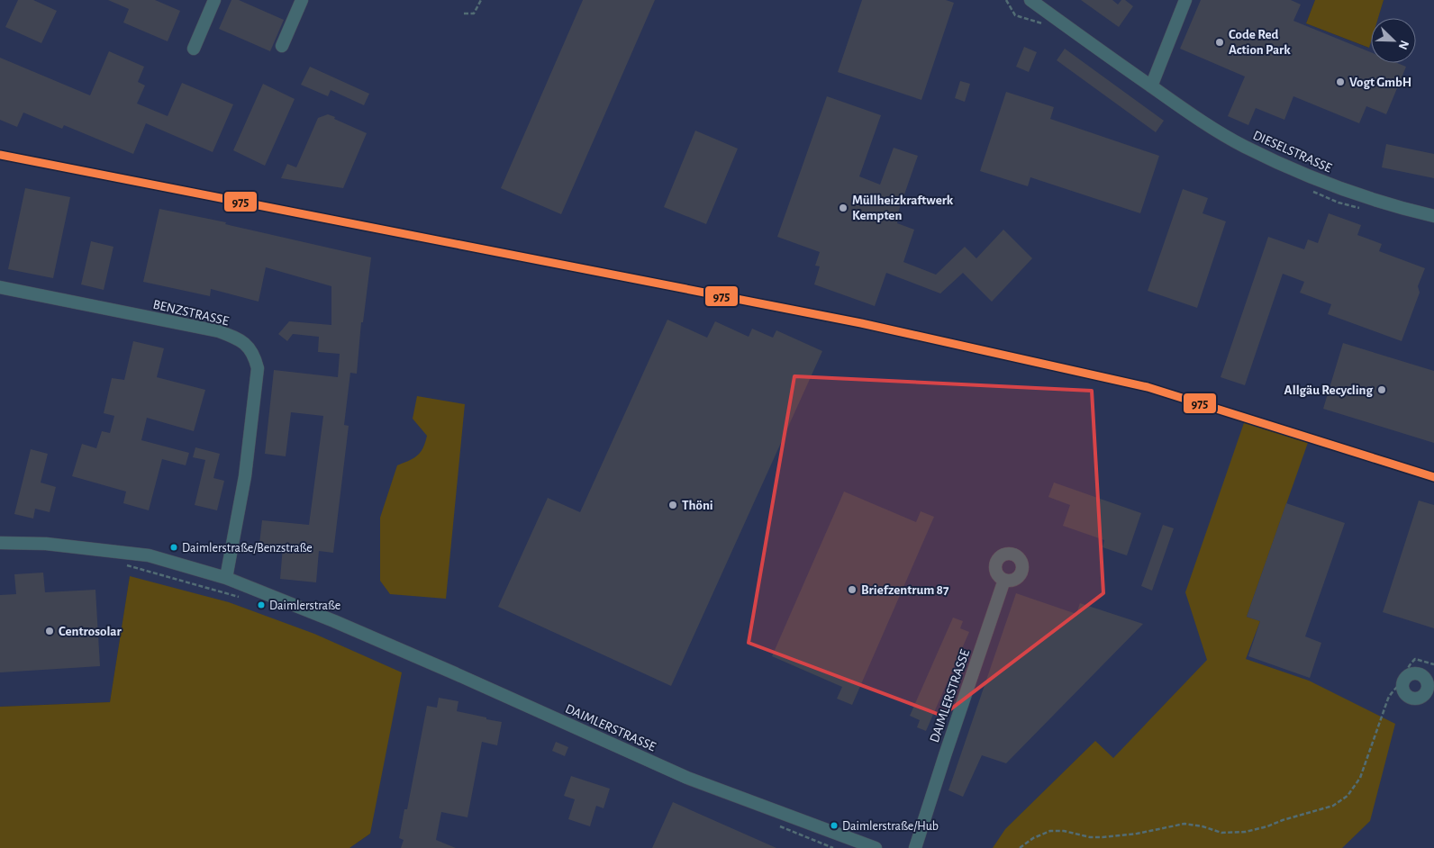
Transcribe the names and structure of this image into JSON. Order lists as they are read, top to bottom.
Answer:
{
  "streets": {
    "street": ["DIESELSTRASSE", "BENZSTRASSE", "DAIMLERSTRASSE"]
  },
  "crossings": [
    ["BENZSTRASSE", "DAIMLERSTRASSE"]
  ],
  "places": [
    "Code Red Action Park",
    "Vogt GmbH",
    "Müllheizkraftwerk Kempten",
    "Allgäu Recycling",
    "Thöni",
    "Daimlerstraße/Benzstraße",
    "Briefzentrum 87",
    "Daimlerstraße",
    "Centrosolar",
    "Daimlerstraße/Hub"
  ],
  "lines": ["transit line 975"],
  "north": "bottom right"
}
